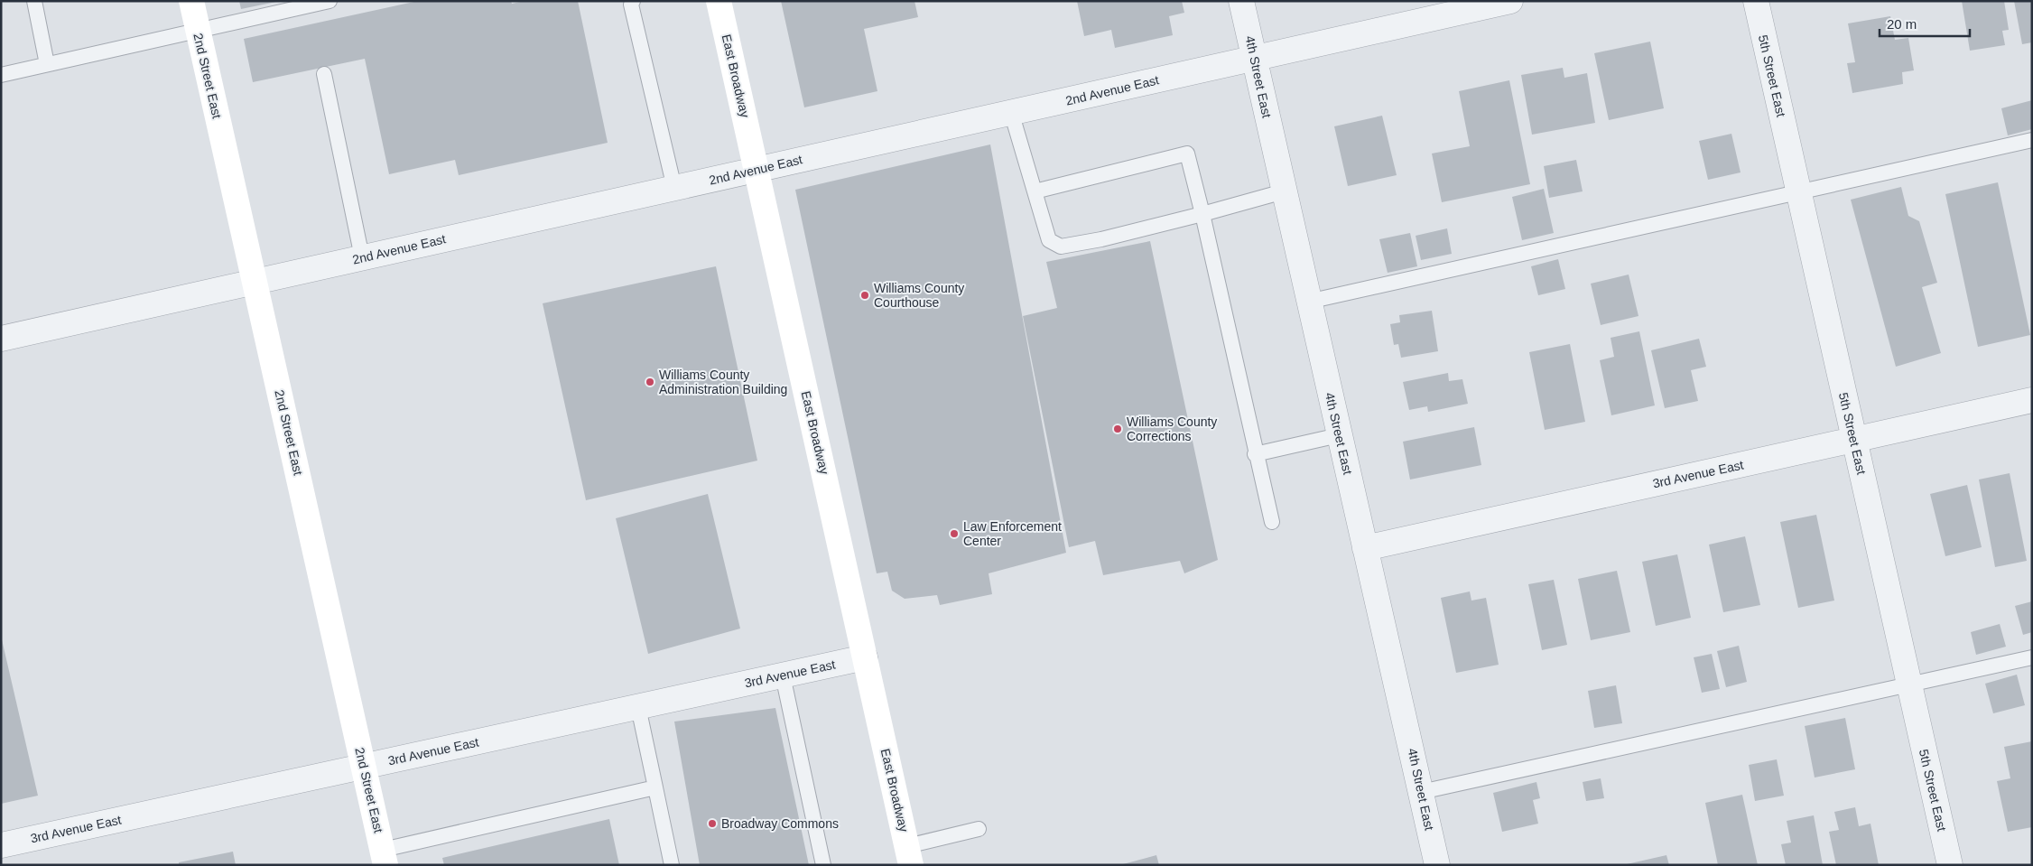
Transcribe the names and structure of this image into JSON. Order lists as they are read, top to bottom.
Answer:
{
  "streets": {
    "street": [
      "2nd Street East",
      "East Broadway",
      "5th Street East",
      "4th Street East",
      "2nd Avenue East",
      "3rd Avenue East"
    ]
  },
  "crossings": [
    ["2nd Street East", "2nd Avenue East"],
    ["2nd Street East", "3rd Avenue East"],
    ["East Broadway", "2nd Avenue East"],
    ["East Broadway", "3rd Avenue East"],
    ["5th Street East", "3rd Avenue East"],
    ["4th Street East", "2nd Avenue East"],
    ["4th Street East", "3rd Avenue East"]
  ],
  "places": [
    "Williams County Courthouse",
    "Williams County Administration Building",
    "Williams County Corrections",
    "Law Enforcement Center",
    "Broadway Commons"
  ],
  "scale_bar": "20 m"
}
